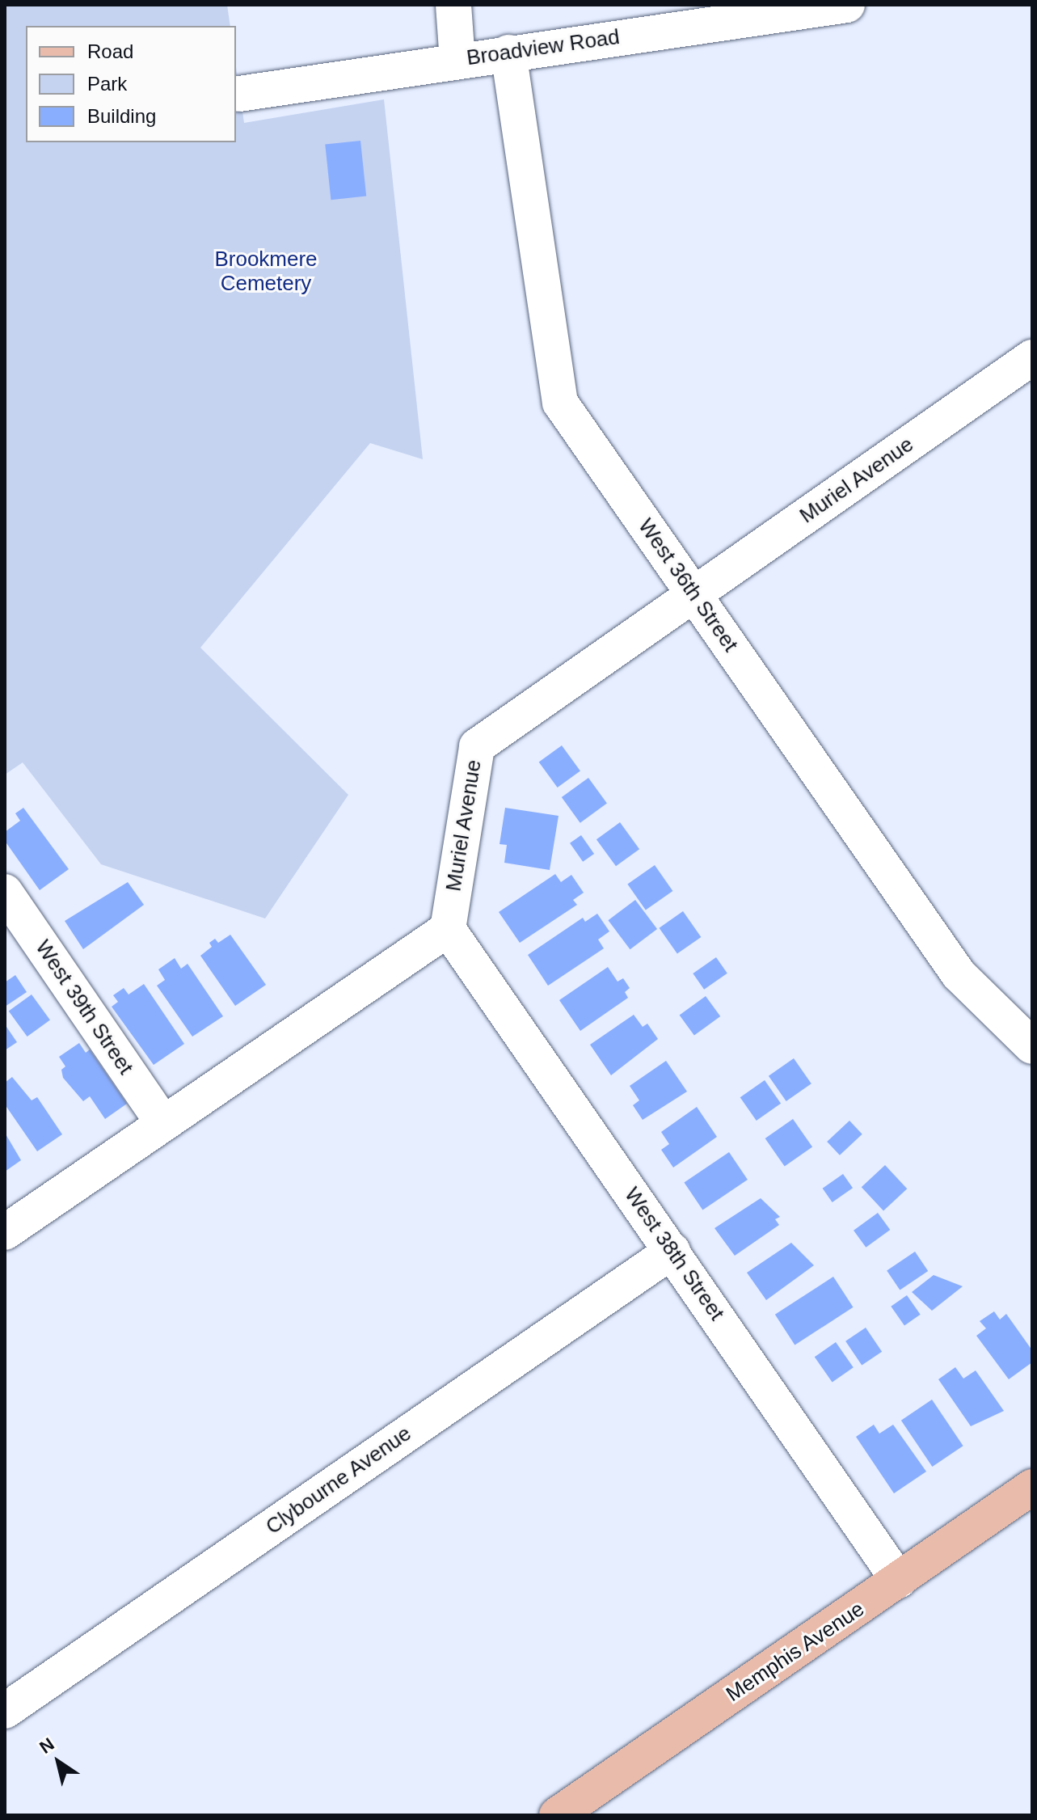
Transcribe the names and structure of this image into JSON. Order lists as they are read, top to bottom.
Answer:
{
  "streets": {
    "main road": ["Memphis Avenue"],
    "street": [
      "Broadview Road",
      "Muriel Avenue",
      "West 36th Street",
      "West 39th Street",
      "West 38th Street",
      "Clybourne Avenue"
    ]
  },
  "crossings": [
    ["Broadview Road", "West 36th Street"],
    ["Muriel Avenue", "West 36th Street"],
    ["Muriel Avenue", "West 38th Street"],
    ["West 38th Street", "Clybourne Avenue"],
    ["West 38th Street", "Memphis Avenue"]
  ],
  "parks": ["Brookmere Cemetery"],
  "legend": ["Road", "Park", "Building"],
  "north": "top left"
}
